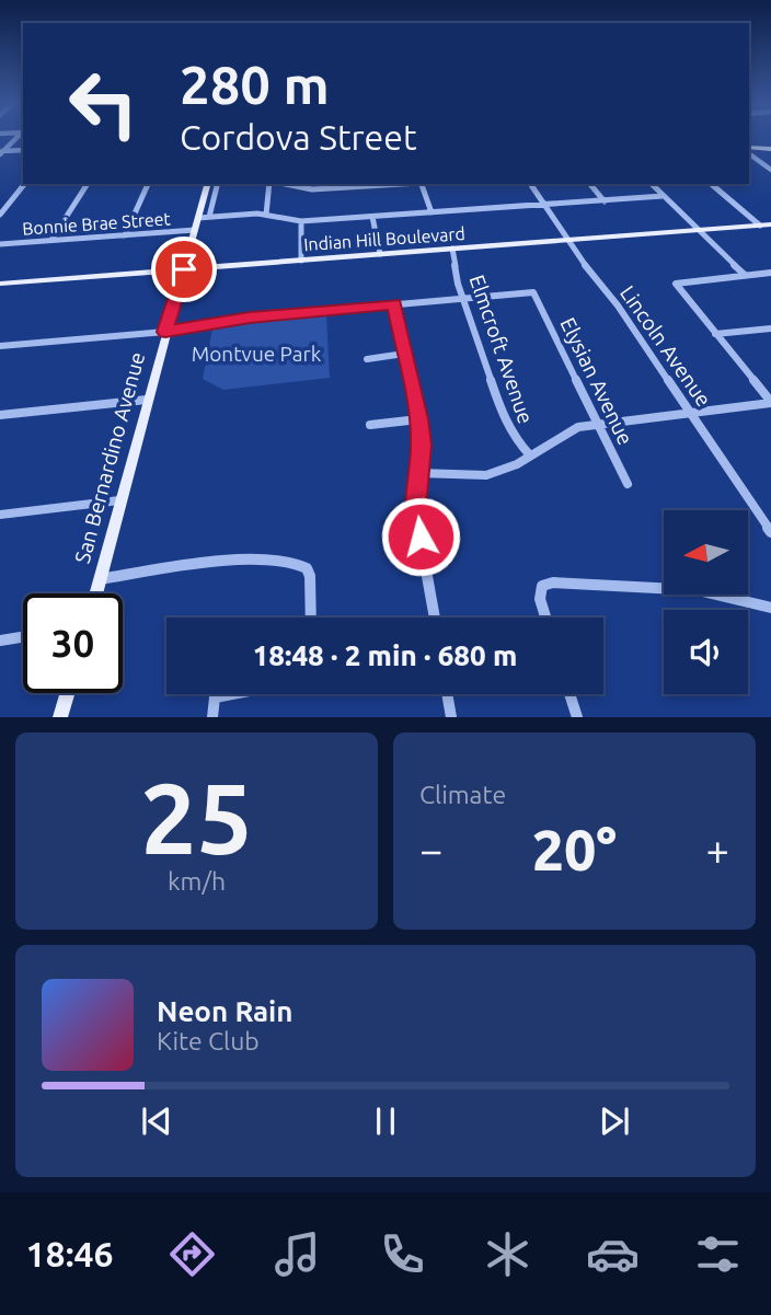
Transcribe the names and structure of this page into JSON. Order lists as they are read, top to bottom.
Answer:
{
  "streets": {
    "main road": ["Indian Hill Boulevard", "San Bernardino Avenue"],
    "street": [
      "Bonnie Brae Street",
      "Lincoln Avenue",
      "Elmcroft Avenue",
      "Elysian Avenue"
    ]
  },
  "crossings": [
    ["Bonnie Brae Street", "Lincoln Avenue"],
    ["Bonnie Brae Street", "San Bernardino Avenue"],
    ["Indian Hill Boulevard", "Lincoln Avenue"],
    ["Indian Hill Boulevard", "Elmcroft Avenue"],
    ["Indian Hill Boulevard", "San Bernardino Avenue"],
    ["Elmcroft Avenue", "Elysian Avenue"]
  ],
  "parks": ["Montvue Park"],
  "north": "left",
  "page": {
    "turn": ["280 m", "Cordova Street"],
    "limit": "30",
    "trip": "18:48 · 2 min · 680 m",
    "tile": [
      ["25", "km/h"],
      "Climate"
    ],
    "heat": ["−", "20°", "+"],
    "song": ["Neon Rain", "Kite Club"],
    "tabs": "18:46"
  }
}
